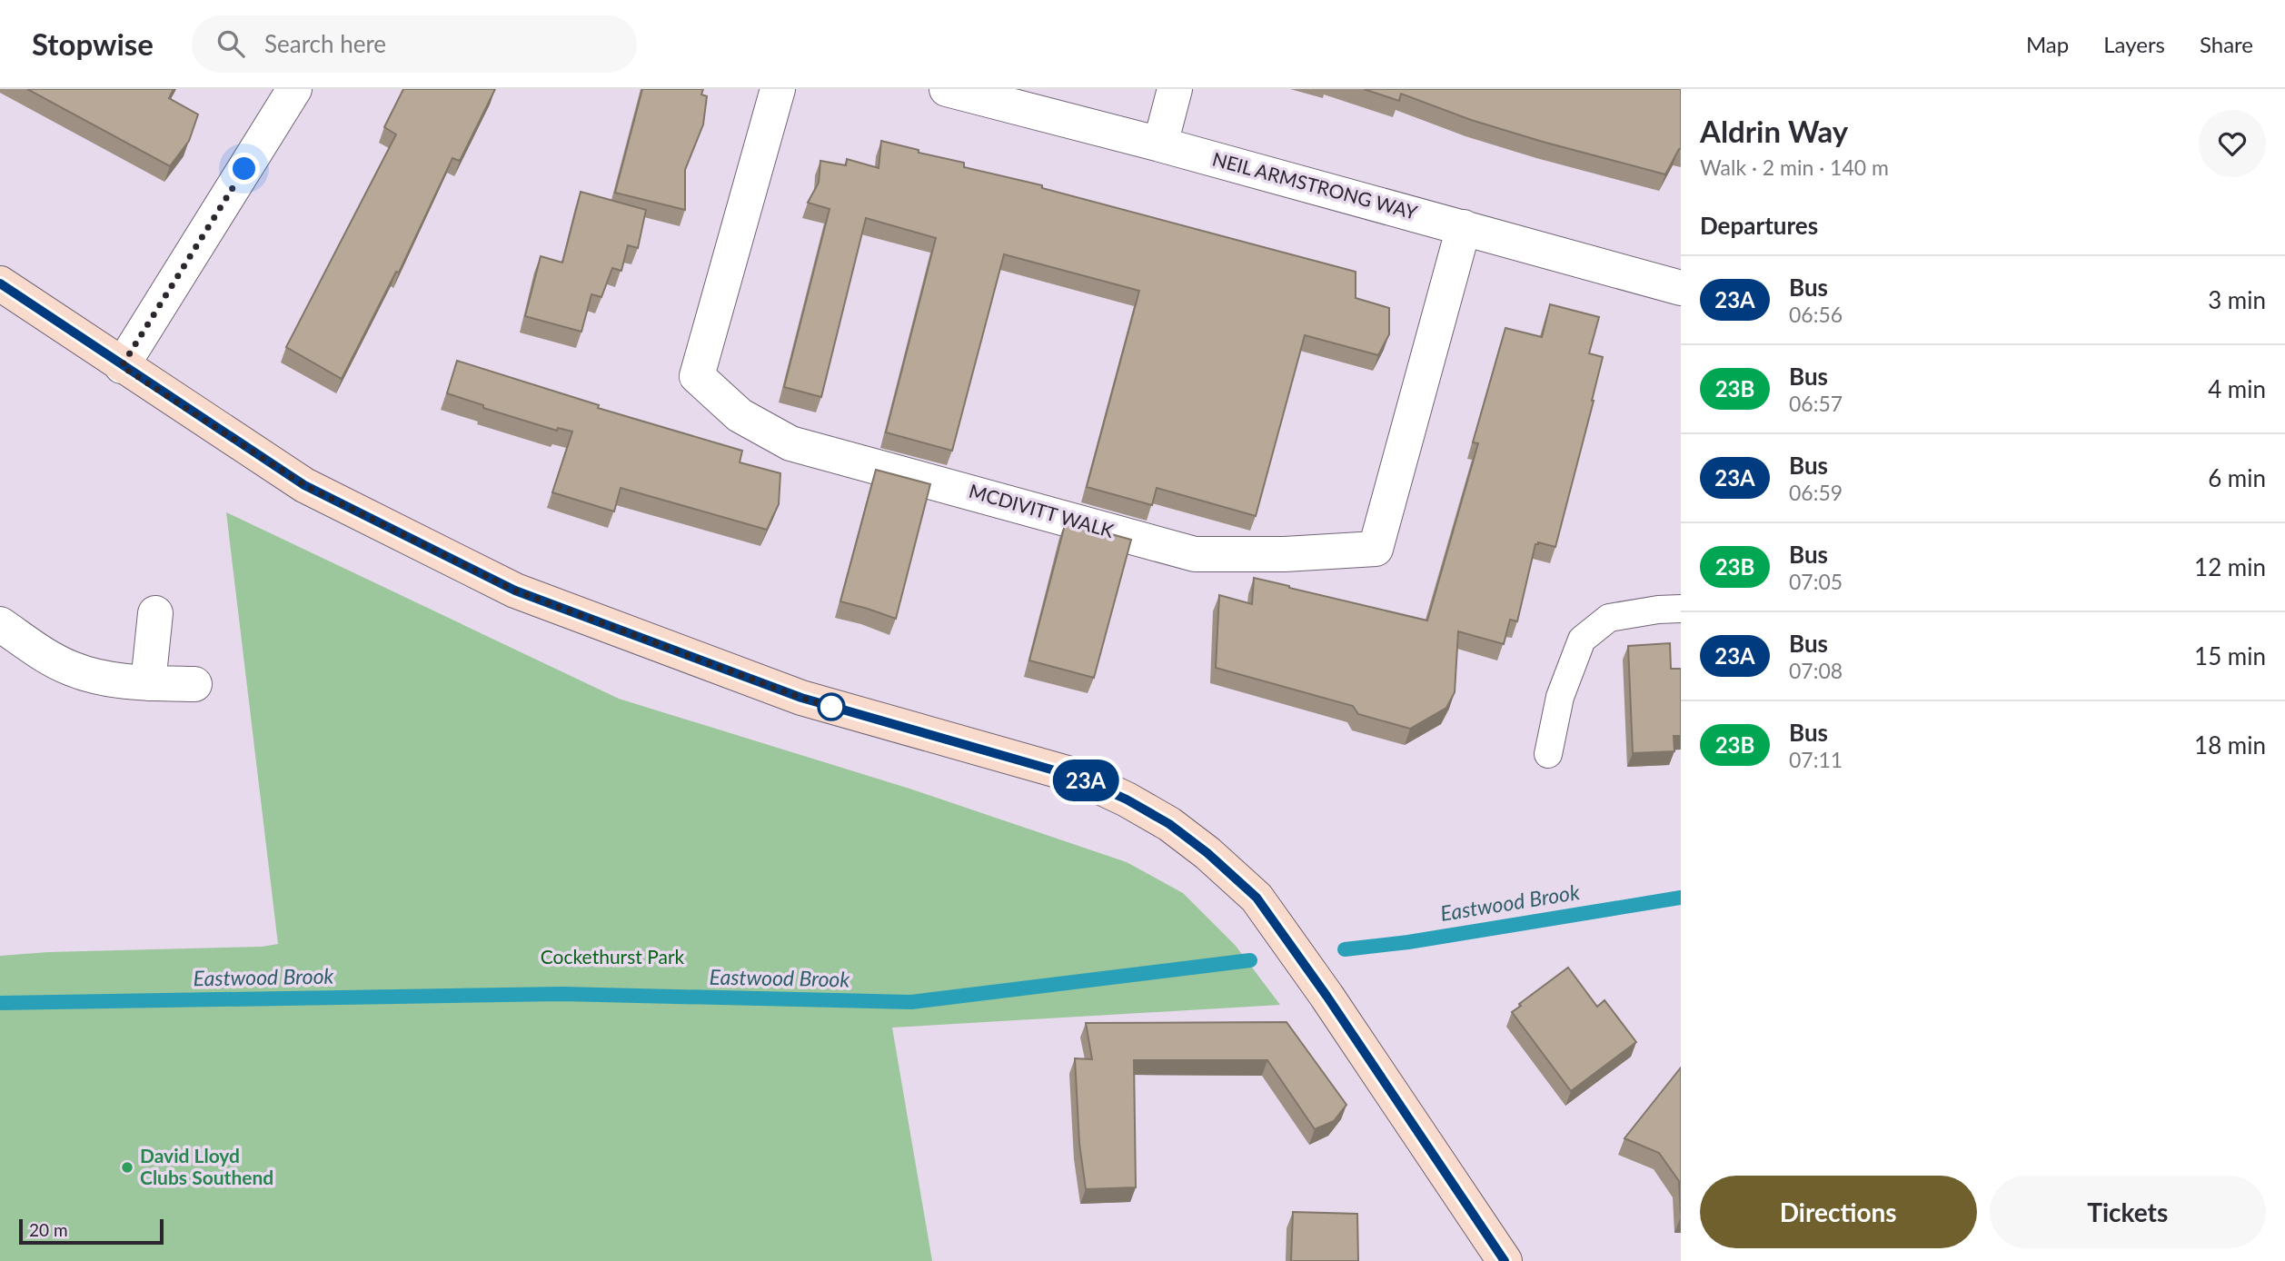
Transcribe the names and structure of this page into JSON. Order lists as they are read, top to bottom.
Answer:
{
  "streets": {
    "street": ["NEIL ARMSTRONG WAY", "MCDIVITT WALK"]
  },
  "crossings": [
    ["NEIL ARMSTRONG WAY", "MCDIVITT WALK"]
  ],
  "water": ["Eastwood Brook"],
  "parks": ["Cockethurst Park"],
  "places": ["David Lloyd Clubs Southend"],
  "lines": ["bus line 23A"],
  "scale_bar": "20 m",
  "page": {
    "header": "Stopwise",
    "search": "Search here",
    "nav": ["Map", "Layers", "Share"],
    "on_map": "23A",
    "heading": [
      ["Aldrin Way", "Walk · 2 min · 140 m"],
      "Departures"
    ],
    "list": [
      {
        "mark": "23A",
        "name": "Bus",
        "note": "06:56",
        "value": "3 min"
      },
      {
        "mark": "23B",
        "name": "Bus",
        "note": "06:57",
        "value": "4 min"
      },
      {
        "mark": "23A",
        "name": "Bus",
        "note": "06:59",
        "value": "6 min"
      },
      {
        "mark": "23B",
        "name": "Bus",
        "note": "07:05",
        "value": "12 min"
      },
      {
        "mark": "23A",
        "name": "Bus",
        "note": "07:08",
        "value": "15 min"
      },
      {
        "mark": "23B",
        "name": "Bus",
        "note": "07:11",
        "value": "18 min"
      }
    ],
    "buttons": ["Directions", "Tickets"],
    "scale": "20 m"
  }
}
